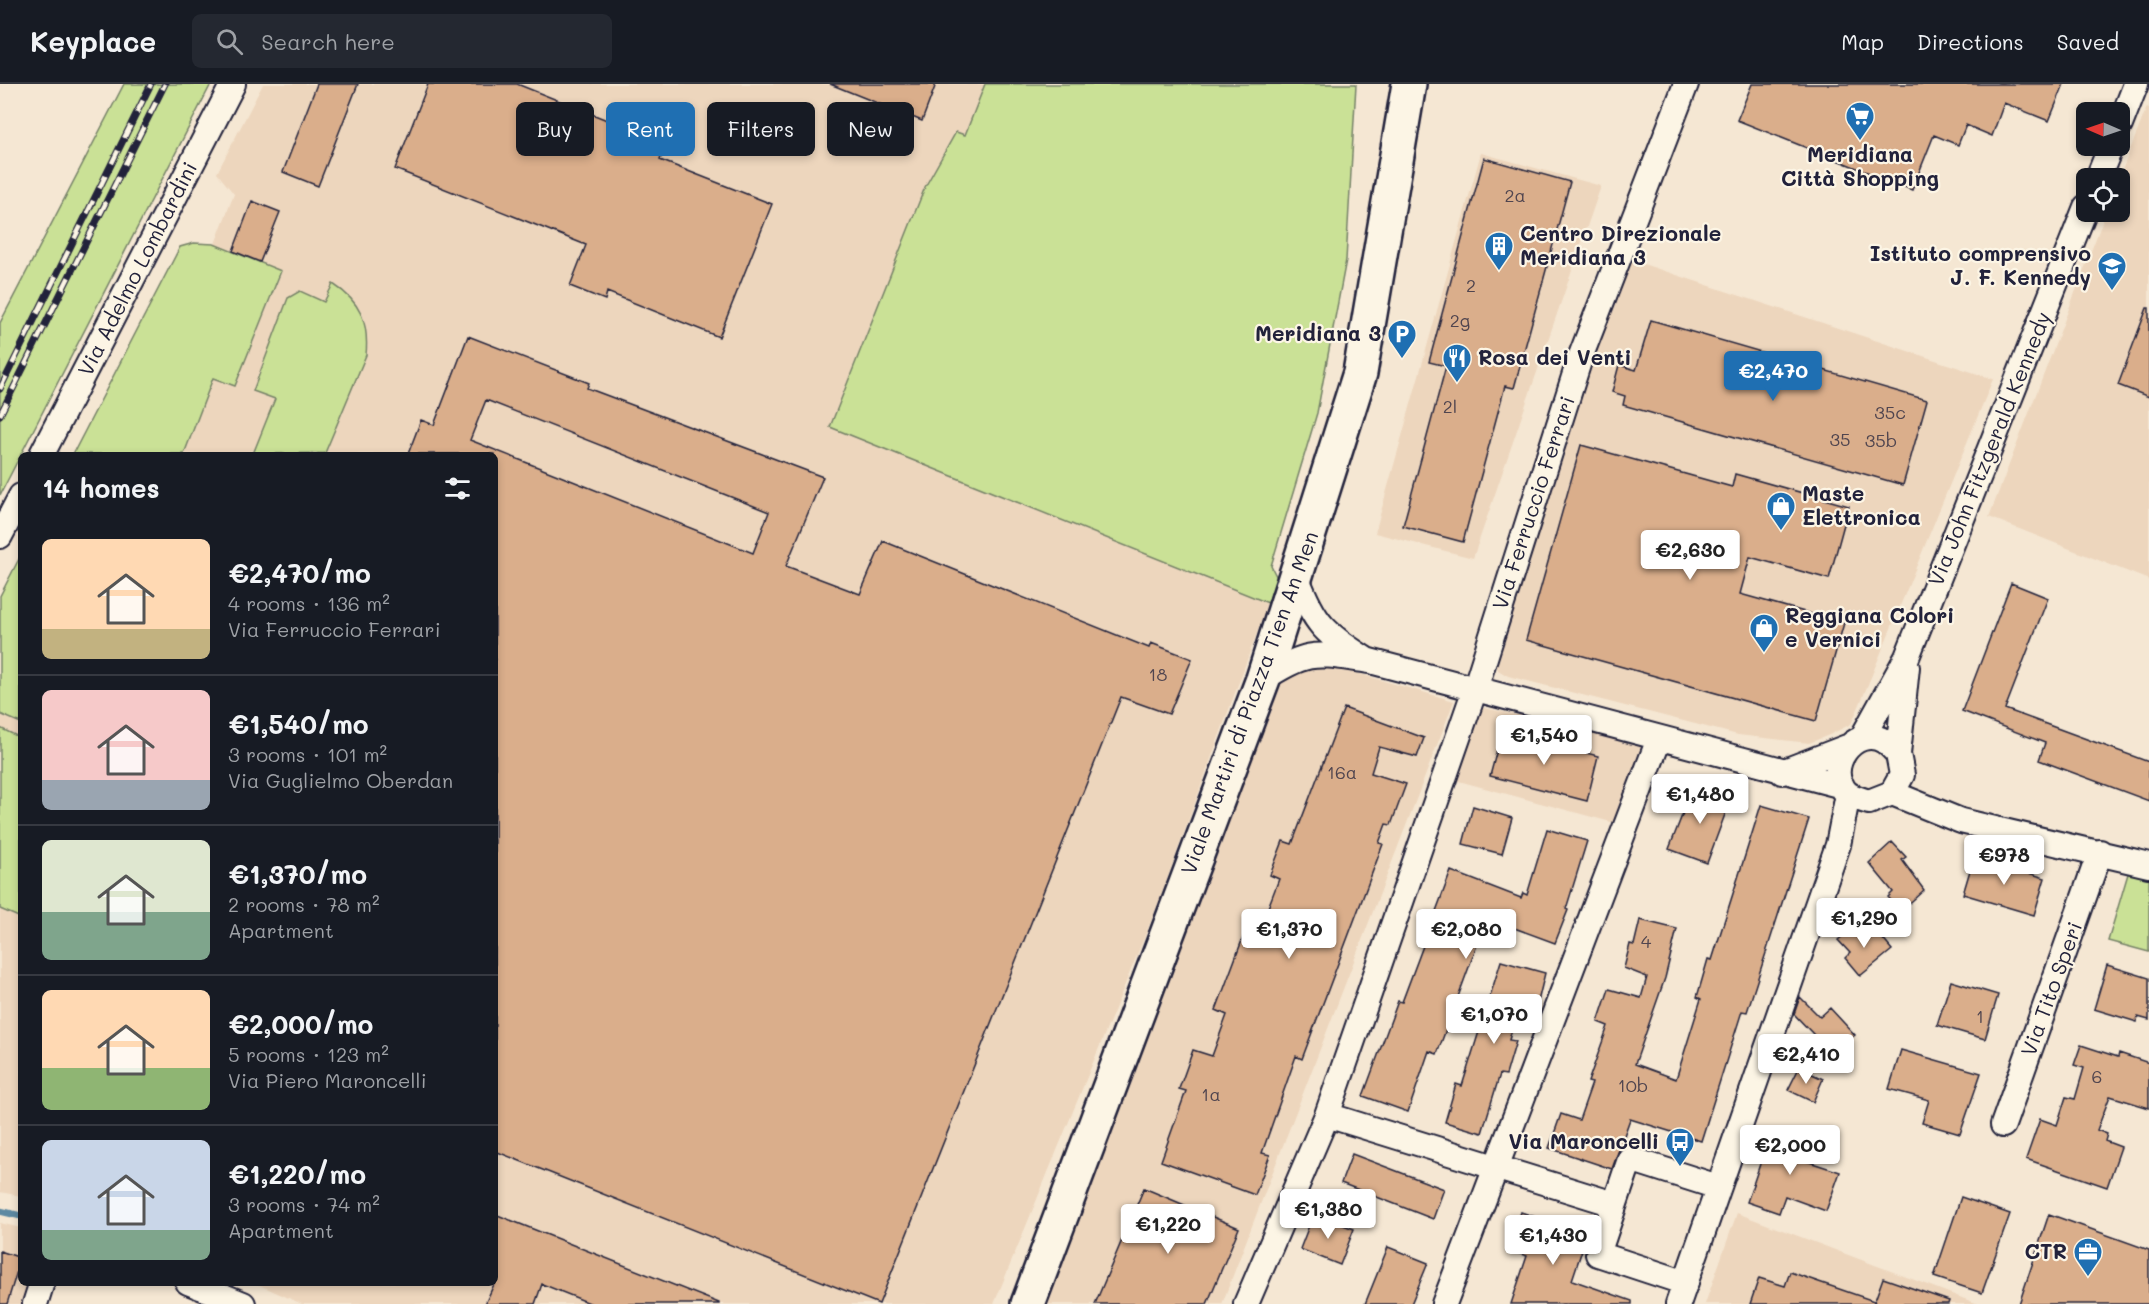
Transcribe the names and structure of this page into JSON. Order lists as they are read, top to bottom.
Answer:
{
  "streets": {
    "main road": ["Viale Martiri di Piazza Tien An Men"],
    "street": [
      "Via Adelmo Lombardini",
      "Via John Fitzgerald Kennedy",
      "Via Ferruccio Ferrari",
      "Via Tito Speri"
    ]
  },
  "places": {
    "supermarket": ["Meridiana Città Shopping"],
    "building": ["Centro Direzionale Meridiana 3"],
    "school or university": ["Istituto comprensivo J. F. Kennedy"],
    "parking": ["Meridiana 3"],
    "restaurant": ["Rosa dei Venti"],
    "shop": ["Maste Elettronica", "Reggiana Colori e Vernici"],
    "bus stop": ["Via Maroncelli"],
    "office": ["CTR"]
  },
  "house_numbers": [
    "2a",
    "2",
    "2g",
    "2l",
    "35c",
    "35",
    "35b",
    "18",
    "16a",
    "4",
    "1",
    "6",
    "10b",
    "1a"
  ],
  "north": "left",
  "page": {
    "header": "Keyplace",
    "search": "Search here",
    "nav": ["Map", "Directions", "Saved"],
    "chip": [
      "Buy",
      "Rent",
      "Filters",
      "New"
    ],
    "price": [
      "€2,470",
      "€2,630",
      "€1,540",
      "€1,480",
      "€978",
      "€1,290",
      "€1,370",
      "€2,080",
      "€1,070",
      "€2,410",
      "€2,000",
      "€1,380",
      "€1,220",
      "€1,430"
    ],
    "heading": "14 homes",
    "list": [
      {
        "name": "€2,470/mo",
        "note": "4 rooms · 136 m² · Via Ferruccio Ferrari"
      },
      {
        "name": "€1,540/mo",
        "note": "3 rooms · 101 m² · Via Guglielmo Oberdan"
      },
      {
        "name": "€1,370/mo",
        "note": "2 rooms · 78 m² · Apartment"
      },
      {
        "name": "€2,000/mo",
        "note": "5 rooms · 123 m² · Via Piero Maroncelli"
      },
      {
        "name": "€1,220/mo",
        "note": "3 rooms · 74 m² · Apartment"
      }
    ]
  }
}
